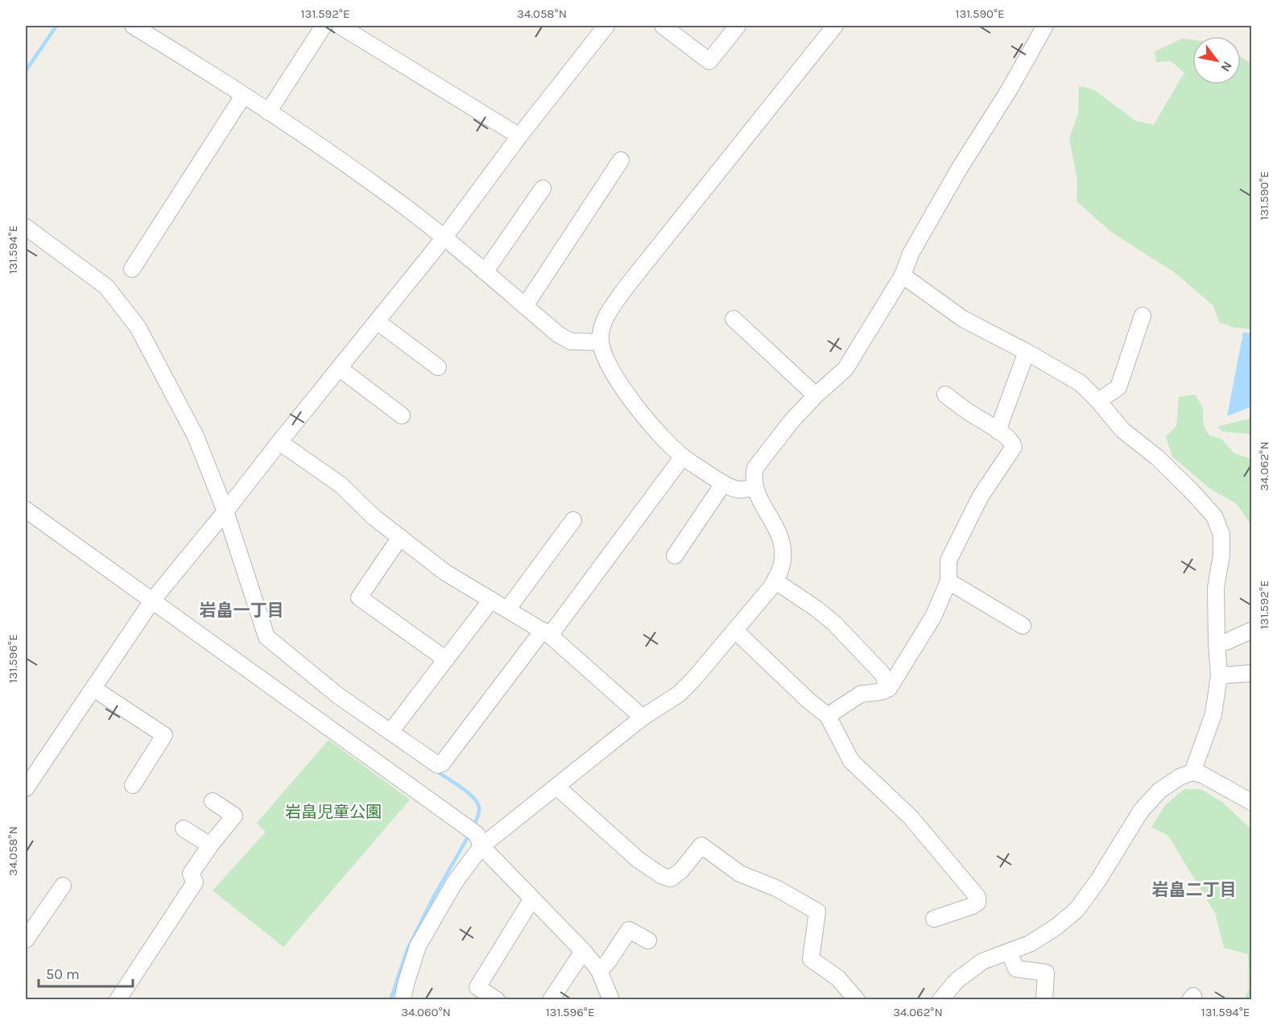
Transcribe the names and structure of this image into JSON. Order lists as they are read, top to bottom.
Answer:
{
  "districts": ["岩畠一丁目", "岩畠二丁目"],
  "parks": ["岩畠児童公園"],
  "scale_bar": "50 m",
  "north": "bottom right",
  "coordinates": [
    "131.592°E",
    "34.058°N",
    "131.590°E",
    "131.594°E",
    "34.062°N",
    "131.596°E",
    "34.060°N"
  ]
}
